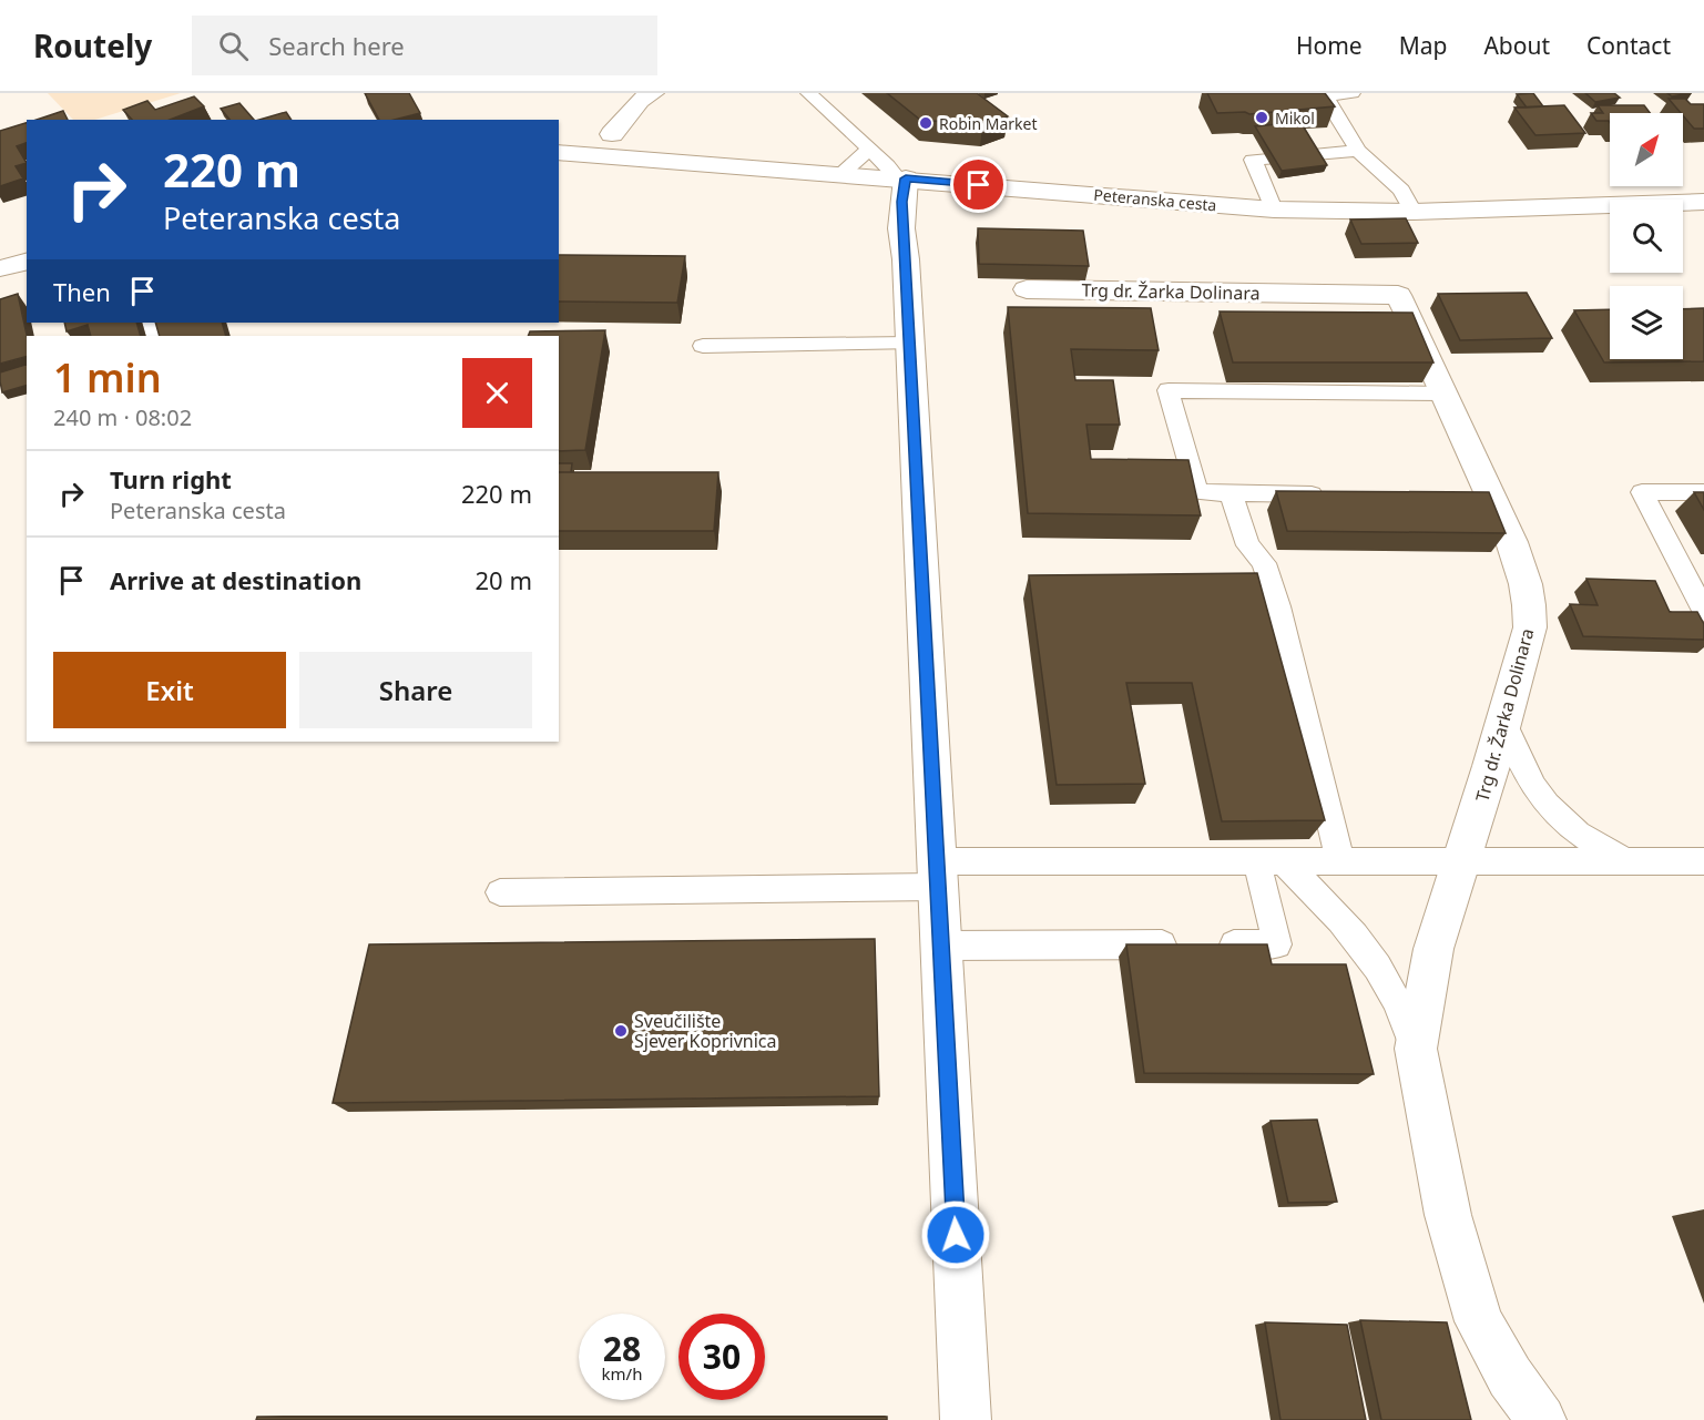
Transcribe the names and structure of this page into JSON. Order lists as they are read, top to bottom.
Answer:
{
  "streets": {
    "street": ["Peteranska cesta", "Trg dr. Žarka Dolinara"]
  },
  "places": ["Mikol", "Robin Market", "Sveučilište Sjever Koprivnica"],
  "north": "top right",
  "page": {
    "header": "Routely",
    "search": "Search here",
    "nav": [
      "Home",
      "Map",
      "About",
      "Contact"
    ],
    "turn": ["220 m", "Peteranska cesta"],
    "then": "Then",
    "heading": ["1 min", "240 m · 08:02"],
    "list": [
      {
        "name": "Turn right",
        "note": "Peteranska cesta",
        "value": "220 m"
      },
      {
        "name": "Arrive at destination",
        "value": "20 m"
      }
    ],
    "buttons": ["Exit", "Share"],
    "speed": "28 km/h",
    "limit": "30"
  }
}
